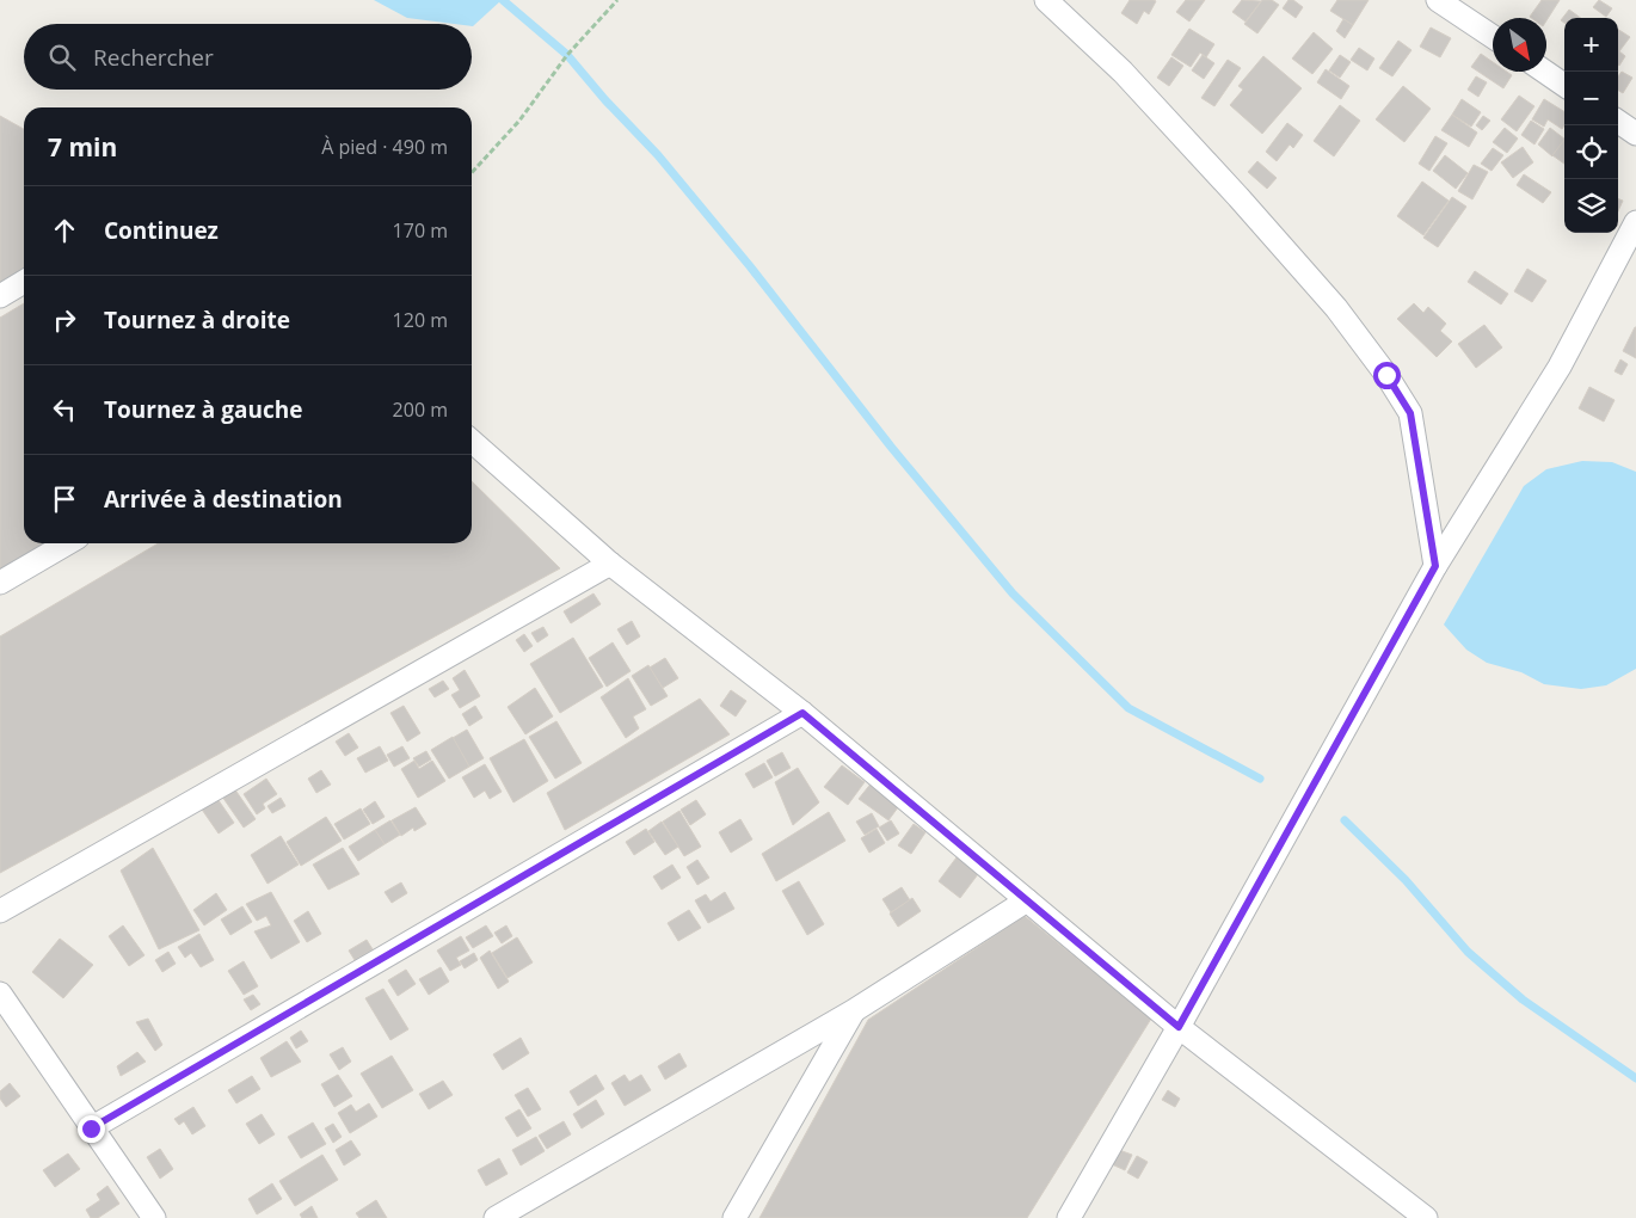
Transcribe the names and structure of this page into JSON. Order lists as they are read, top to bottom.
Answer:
{
  "north": "bottom right",
  "page": {
    "map_buttons": ["+", "−"],
    "search": "Rechercher",
    "heading": ["7 min", "À pied · 490 m"],
    "list": [
      ["Continuez", "170 m"],
      ["Tournez à droite", "120 m"],
      ["Tournez à gauche", "200 m"],
      "Arrivée à destination"
    ]
  }
}
